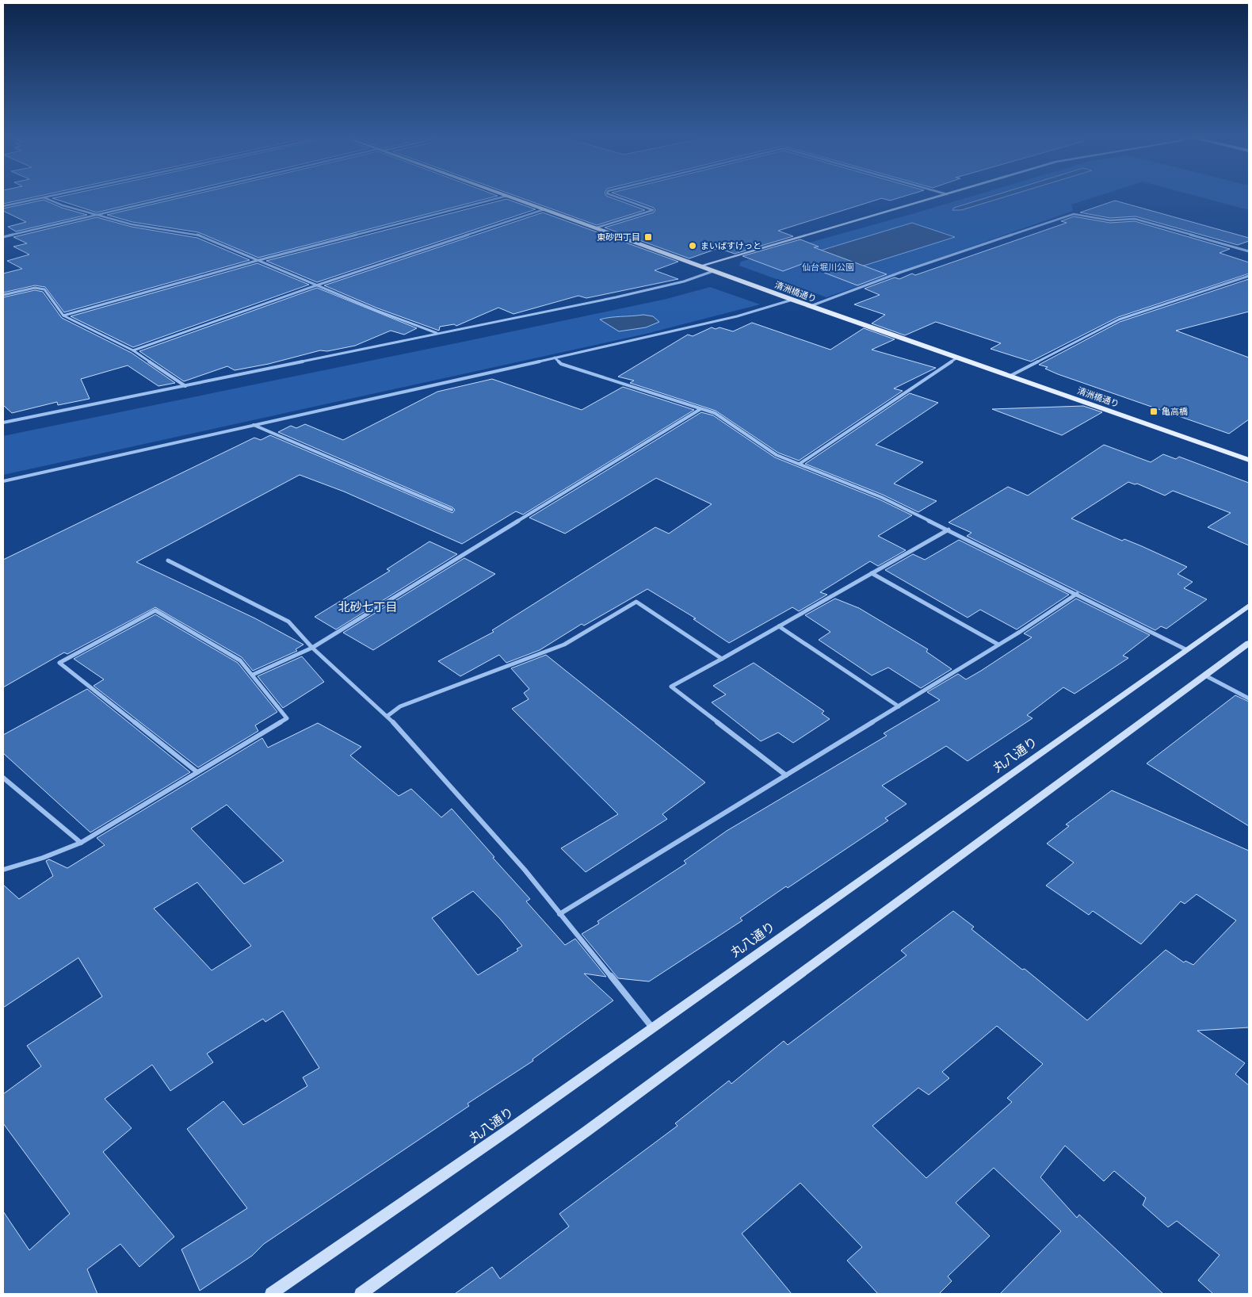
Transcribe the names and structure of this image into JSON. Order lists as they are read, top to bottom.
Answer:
{
  "streets": {
    "main road": ["清洲橋通り", "丸八通り"]
  },
  "districts": ["北砂七丁目"],
  "parks": ["仙台堀川公園"],
  "places": {
    "transit": ["東砂四丁目", "亀高橋"],
    "other": ["まいばすけっと"]
  }
}
